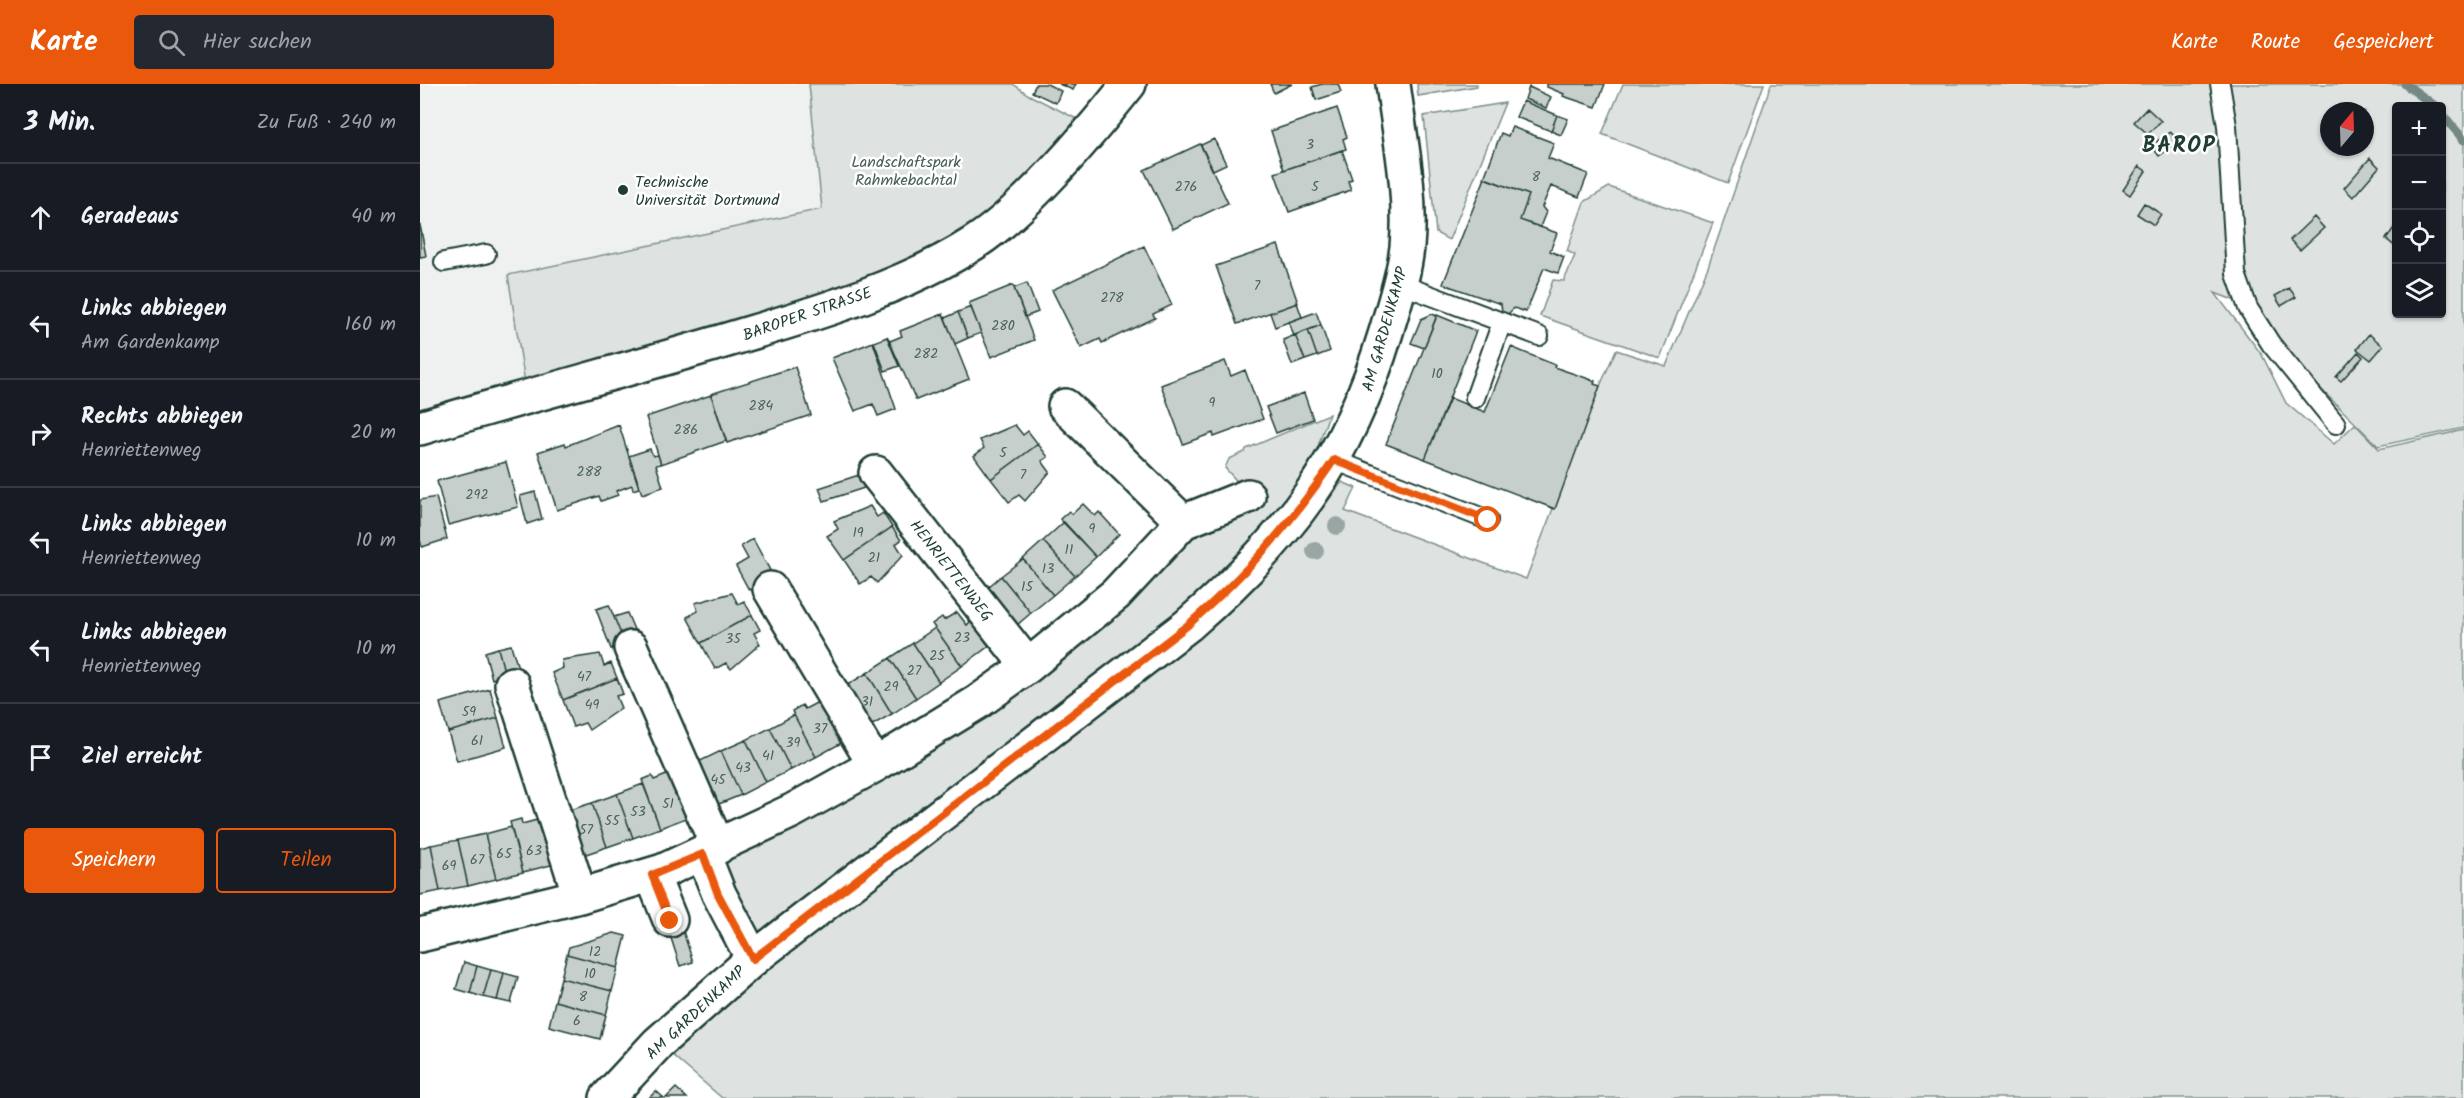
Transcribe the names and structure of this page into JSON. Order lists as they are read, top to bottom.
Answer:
{
  "streets": {
    "street": ["BAROPER STRASSE", "AM GARDENKAMP", "HENRIETTENWEG"]
  },
  "districts": ["BAROP"],
  "parks": ["Landschaftspark Rahmkebachtal"],
  "places": ["Technische Universität Dortmund"],
  "house_numbers": [
    "3",
    "8",
    "276",
    "5",
    "7",
    "278",
    "280",
    "282",
    "10",
    "9",
    "284",
    "286",
    "5",
    "288",
    "7",
    "292",
    "9",
    "19",
    "11",
    "21",
    "13",
    "15",
    "23",
    "35",
    "25",
    "27",
    "47",
    "29",
    "31",
    "49",
    "59",
    "37",
    "61",
    "39",
    "41",
    "43",
    "45",
    "51",
    "53",
    "55",
    "57",
    "63",
    "65",
    "67",
    "69",
    "12",
    "10",
    "8",
    "6"
  ],
  "north": "top",
  "page": {
    "header": "Karte",
    "search": "Hier suchen",
    "nav": ["Karte", "Route", "Gespeichert"],
    "heading": ["3 Min.", "Zu Fuß · 240 m"],
    "map_buttons": ["+", "−"],
    "list": [
      ["Geradeaus", "40 m"],
      ["Links abbiegen", "Am Gardenkamp", "160 m"],
      ["Rechts abbiegen", "Henriettenweg", "20 m"],
      ["Links abbiegen", "Henriettenweg", "10 m"],
      ["Links abbiegen", "Henriettenweg", "10 m"],
      "Ziel erreicht"
    ],
    "buttons": ["Speichern", "Teilen"]
  }
}
